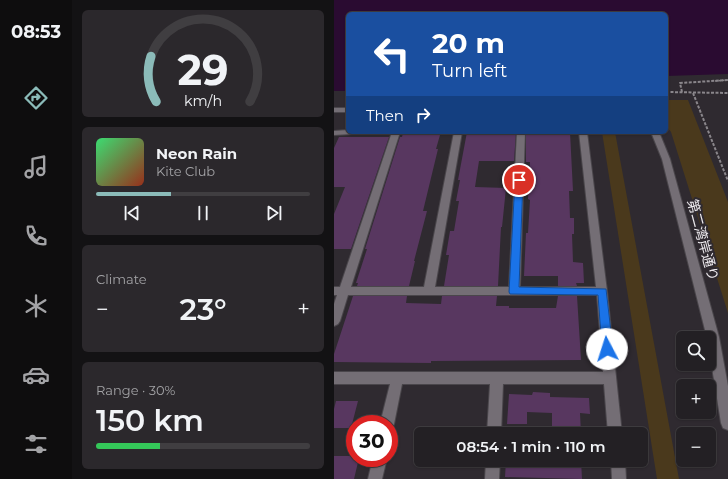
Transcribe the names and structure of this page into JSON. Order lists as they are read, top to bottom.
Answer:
{
  "streets": {
    "street": ["第二湾岸通り"]
  },
  "page": {
    "tabs": "08:53",
    "turn": ["20 m", "Turn left"],
    "then": "Then",
    "song": ["Neon Rain", "Kite Club"],
    "tile": [
      "Climate",
      ["Range · 30%", "150 km"]
    ],
    "heat": ["−", "23°", "+"],
    "map_buttons": ["+", "−"],
    "limit": "30",
    "trip": "08:54 · 1 min · 110 m",
    "gauge": ["29", "km/h"]
  }
}
